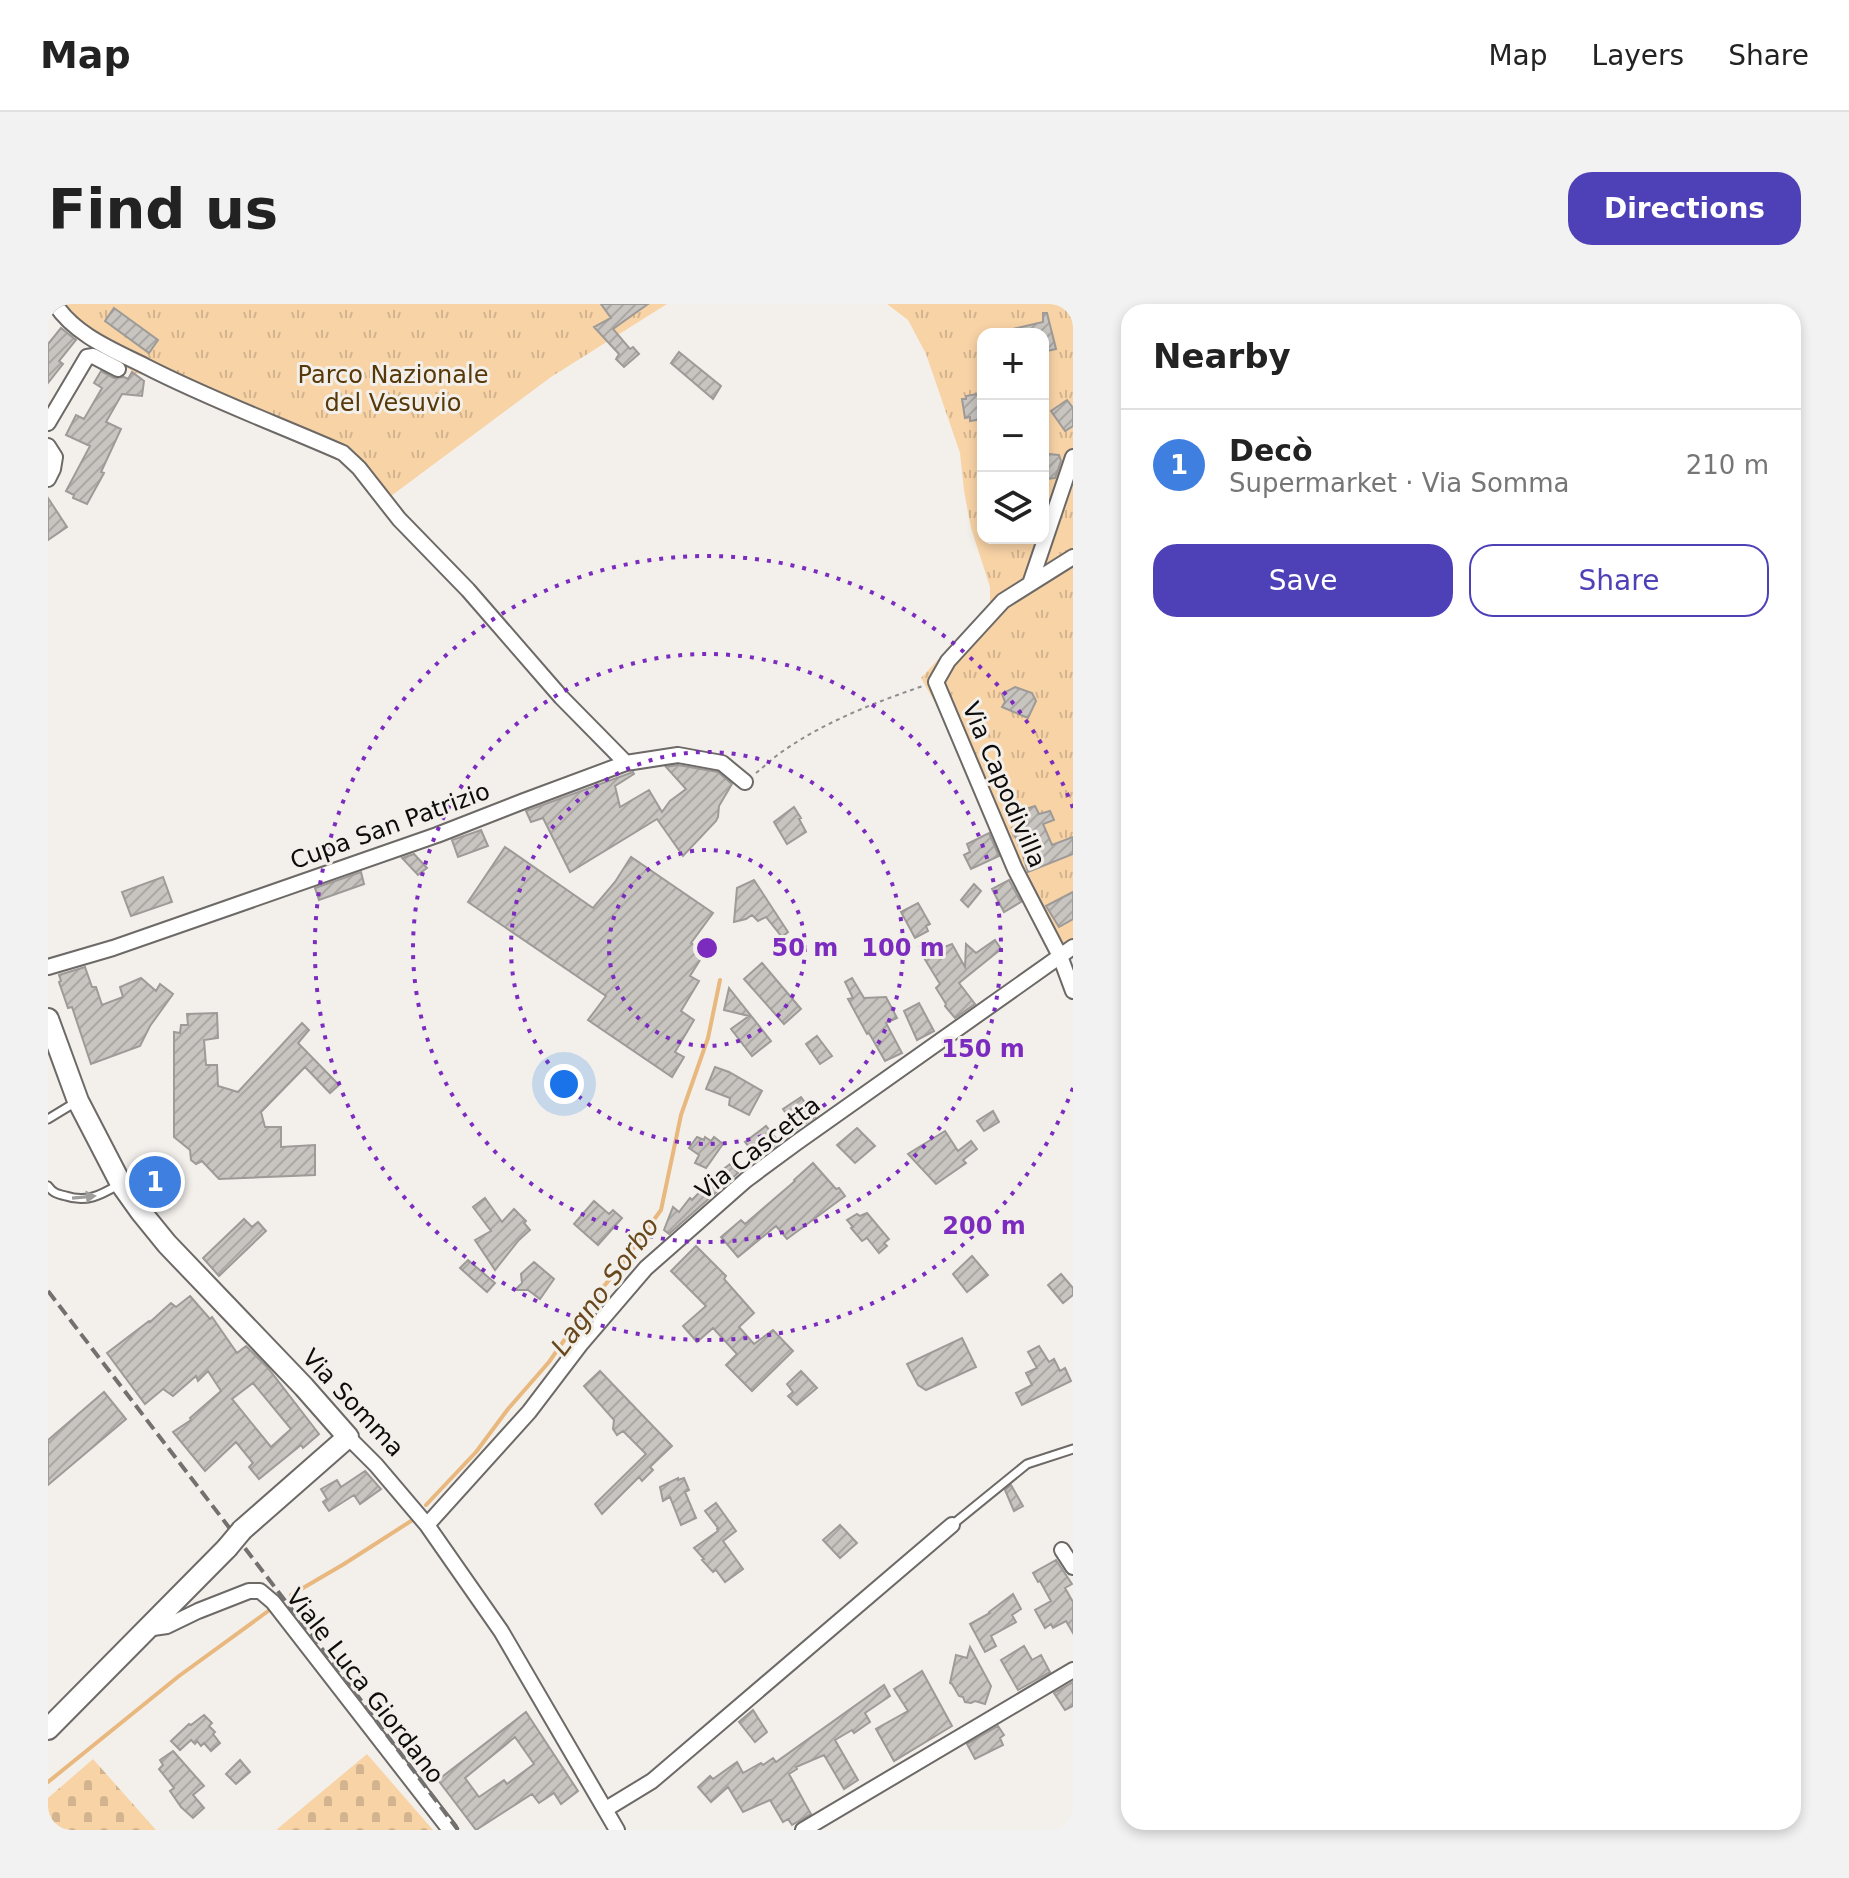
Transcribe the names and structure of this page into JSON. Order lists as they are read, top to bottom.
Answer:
{
  "streets": {
    "main road": ["Via Somma"],
    "street": [
      "Via Capodivilla",
      "Cupa San Patrizio",
      "Via Cascetta",
      "Viale Luca Giordano"
    ]
  },
  "crossings": [
    ["Via Capodivilla", "Via Cascetta"],
    ["Via Cascetta", "Via Somma"]
  ],
  "water": ["Lagno Sorbo"],
  "parks": ["Parco Nazionale del Vesuvio"],
  "page": {
    "header": "Map",
    "nav": ["Map", "Layers", "Share"],
    "buttons": [
      "Directions",
      ["Save", "Share"]
    ],
    "title": "Find us",
    "heading": "Nearby",
    "map_buttons": ["+", "−"],
    "list": [
      {
        "mark": "1",
        "name": "Decò",
        "note": "Supermarket · Via Somma",
        "value": "210 m"
      }
    ],
    "pins": "1"
  },
  "rings": [
    "50 m",
    "100 m",
    "150 m",
    "200 m"
  ]
}
